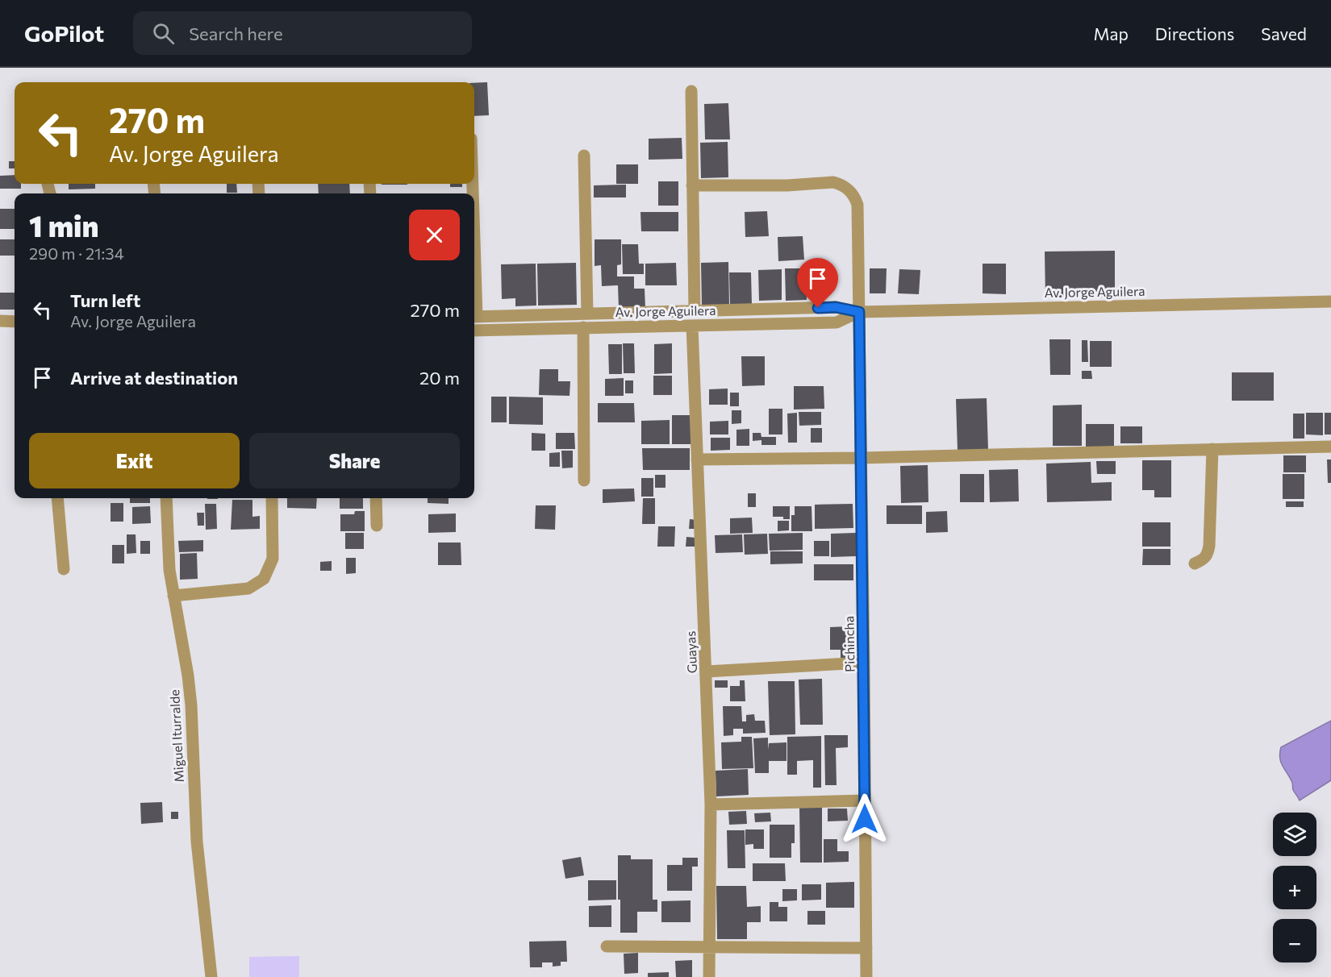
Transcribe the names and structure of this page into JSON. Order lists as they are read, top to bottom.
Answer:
{
  "streets": {
    "street": [
      "Av. Jorge Aguilera",
      "Pichincha",
      "Guayas",
      "Miguel Iturralde"
    ]
  },
  "crossings": [
    ["Av. Jorge Aguilera", "Pichincha"],
    ["Av. Jorge Aguilera", "Guayas"]
  ],
  "page": {
    "header": "GoPilot",
    "search": "Search here",
    "nav": ["Map", "Directions", "Saved"],
    "turn": ["270 m", "Av. Jorge Aguilera"],
    "heading": ["1 min", "290 m · 21:34"],
    "list": [
      {
        "name": "Turn left",
        "note": "Av. Jorge Aguilera",
        "value": "270 m"
      },
      {
        "name": "Arrive at destination",
        "value": "20 m"
      }
    ],
    "buttons": ["Exit", "Share"],
    "map_buttons": ["+", "−"]
  }
}
